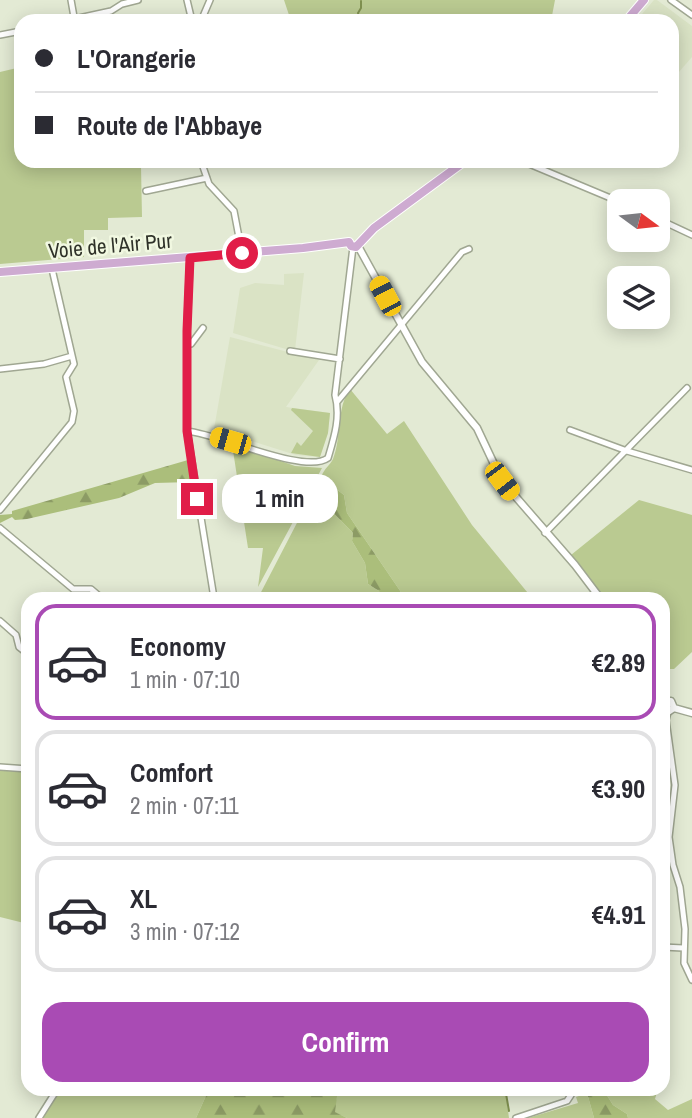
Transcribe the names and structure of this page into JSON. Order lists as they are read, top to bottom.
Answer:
{
  "streets": {
    "main road": ["Voie de l'Air Pur"]
  },
  "north": "right",
  "page": {
    "banner": ["L'Orangerie", "Route de l'Abbaye"],
    "bubble": "1 min",
    "list": [
      {
        "name": "Economy",
        "note": "1 min · 07:10",
        "value": "€2.89"
      },
      {
        "name": "Comfort",
        "note": "2 min · 07:11",
        "value": "€3.90"
      },
      {
        "name": "XL",
        "note": "3 min · 07:12",
        "value": "€4.91"
      }
    ],
    "buttons": "Confirm"
  }
}
